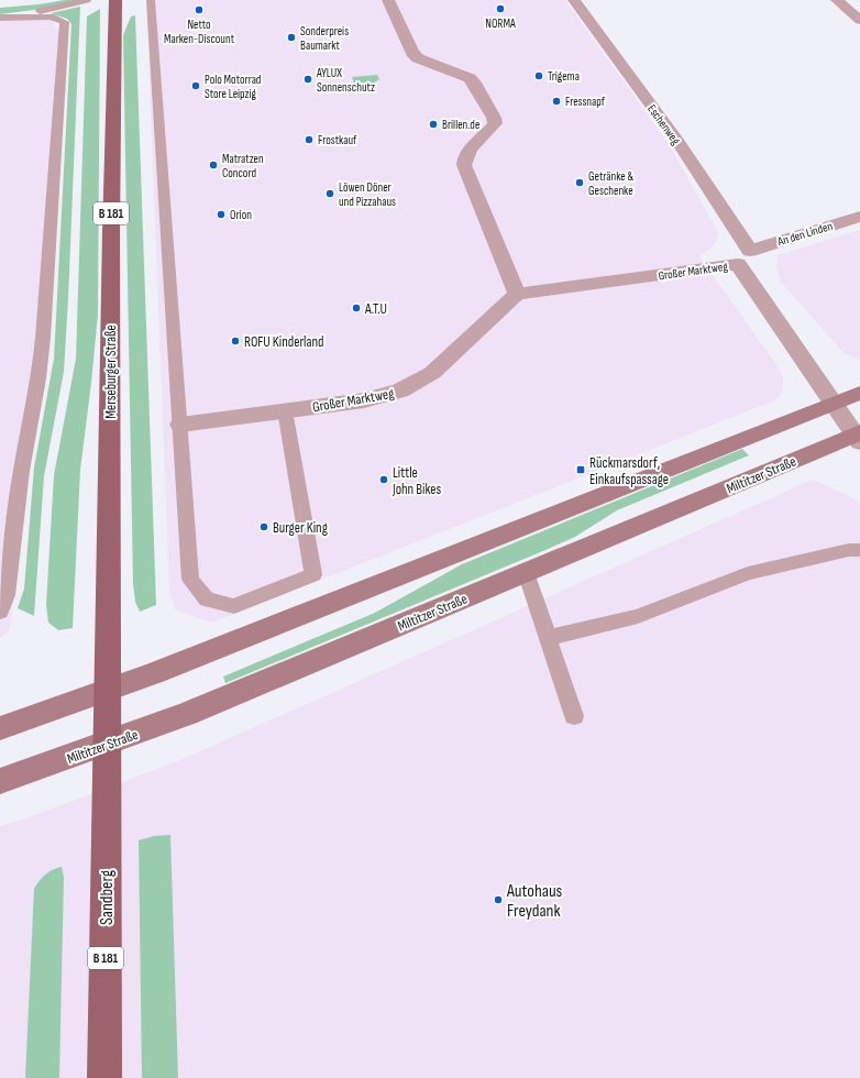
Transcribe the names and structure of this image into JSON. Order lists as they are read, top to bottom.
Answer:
{
  "streets": {
    "main road": ["B 181", "Merseburger Straße", "Sandberg"],
    "street": [
      "Eschenweg",
      "An den Linden",
      "Großer Marktweg",
      "Miltitzer Straße"
    ]
  },
  "crossings": [
    ["Eschenweg", "An den Linden"],
    ["Eschenweg", "Großer Marktweg"],
    ["Eschenweg", "Miltitzer Straße"],
    ["An den Linden", "Großer Marktweg"],
    ["Merseburger Straße", "Miltitzer Straße"],
    ["Merseburger Straße", "Sandberg"],
    ["Miltitzer Straße", "Sandberg"]
  ],
  "places": {
    "other": [
      "NORMA",
      "Netto Marken-Discount",
      "Sonderpreis Baumarkt",
      "Trigema",
      "AYLUX Sonnenschutz",
      "Polo Motorrad Store Leipzig",
      "Fressnapf",
      "Brillen.de",
      "Frostkauf",
      "Matratzen Concord",
      "Getränke & Geschenke",
      "Löwen Döner und Pizzahaus",
      "Orion",
      "A.T.U",
      "ROFU Kinderland",
      "Little John Bikes",
      "Burger King",
      "Autohaus Freydank"
    ],
    "transit": ["Rückmarsdorf, Einkaufspassage"]
  }
}
